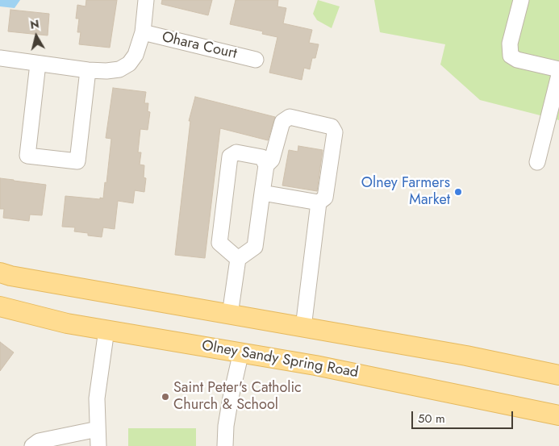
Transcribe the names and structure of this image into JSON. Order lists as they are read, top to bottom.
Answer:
{
  "streets": {
    "main road": ["Olney Sandy Spring Road"],
    "street": ["Ohara Court"]
  },
  "places": ["Olney Farmers Market", "Saint Peter's Catholic Church & School"],
  "scale_bar": "50 m",
  "north": "top"
}
